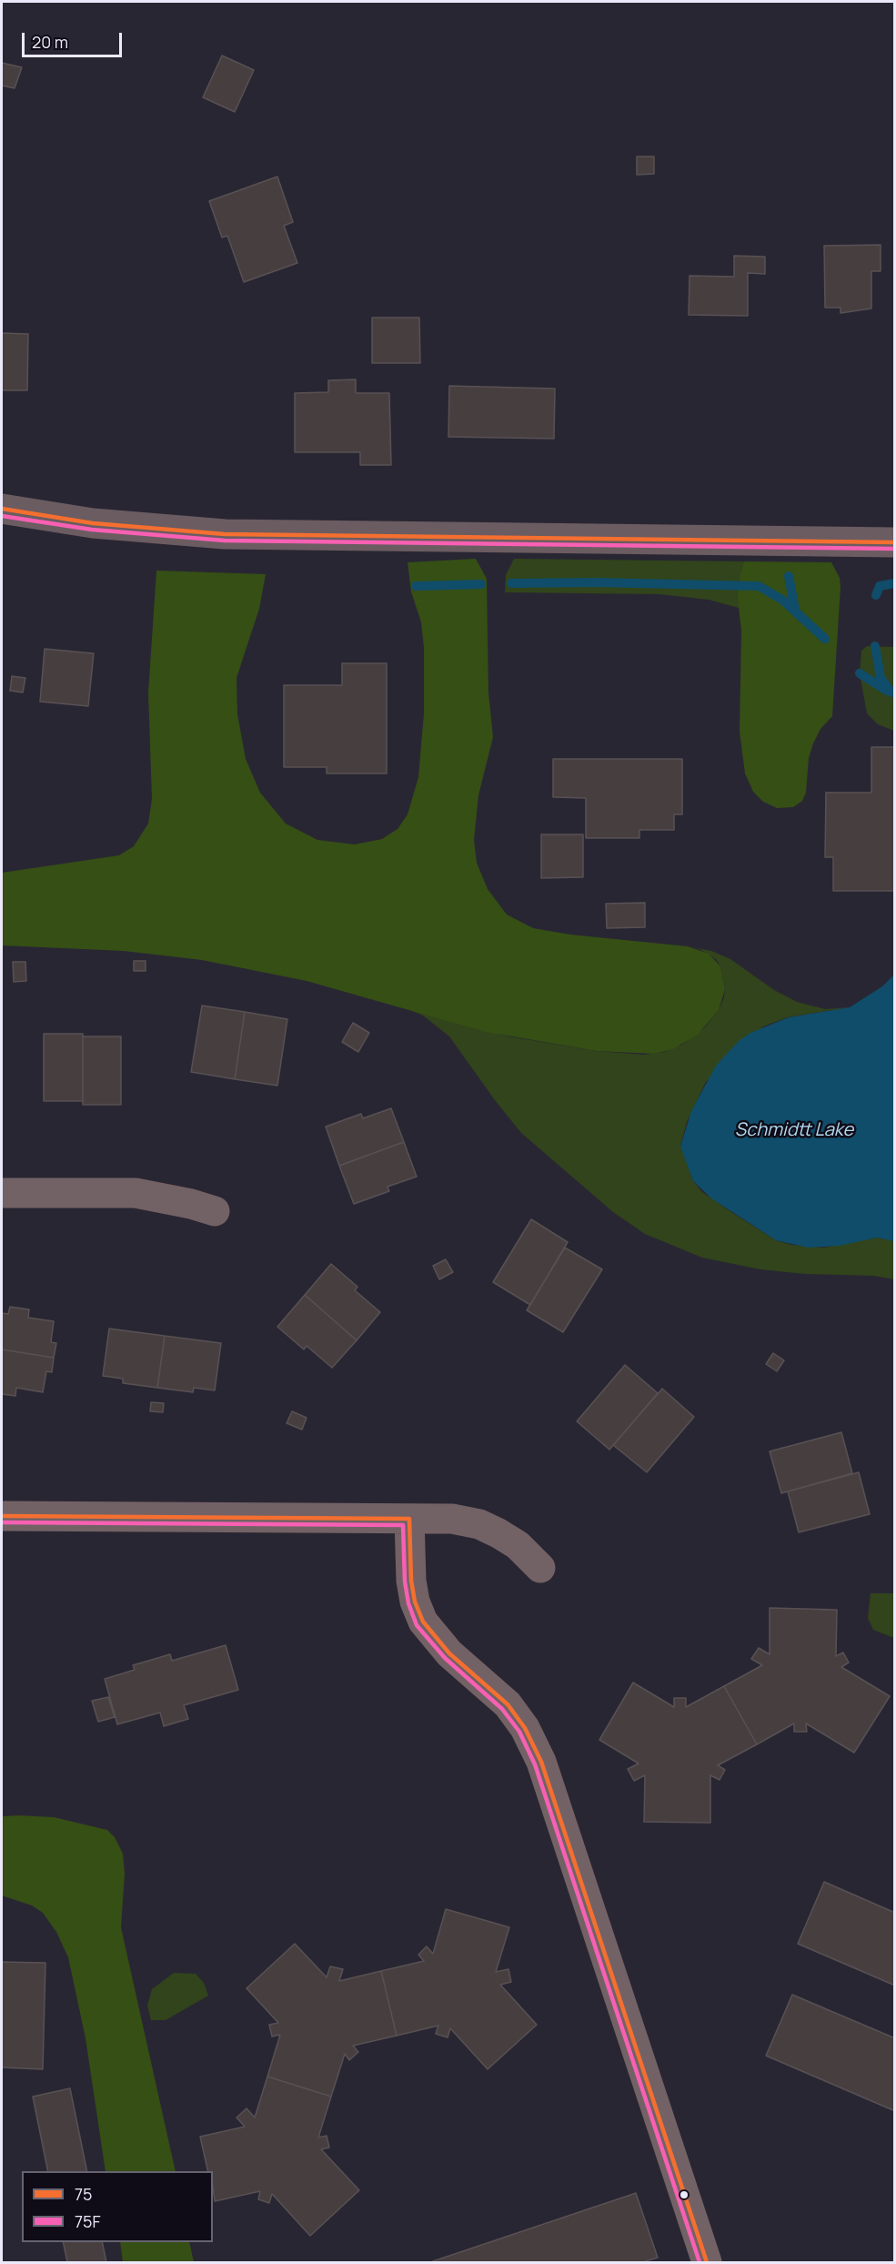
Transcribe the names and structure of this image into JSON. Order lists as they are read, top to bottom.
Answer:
{
  "water": ["Schmidtt Lake"],
  "lines": ["transit line 75", "transit line 75F"],
  "legend": ["75", "75F"],
  "scale_bar": "20 m"
}
